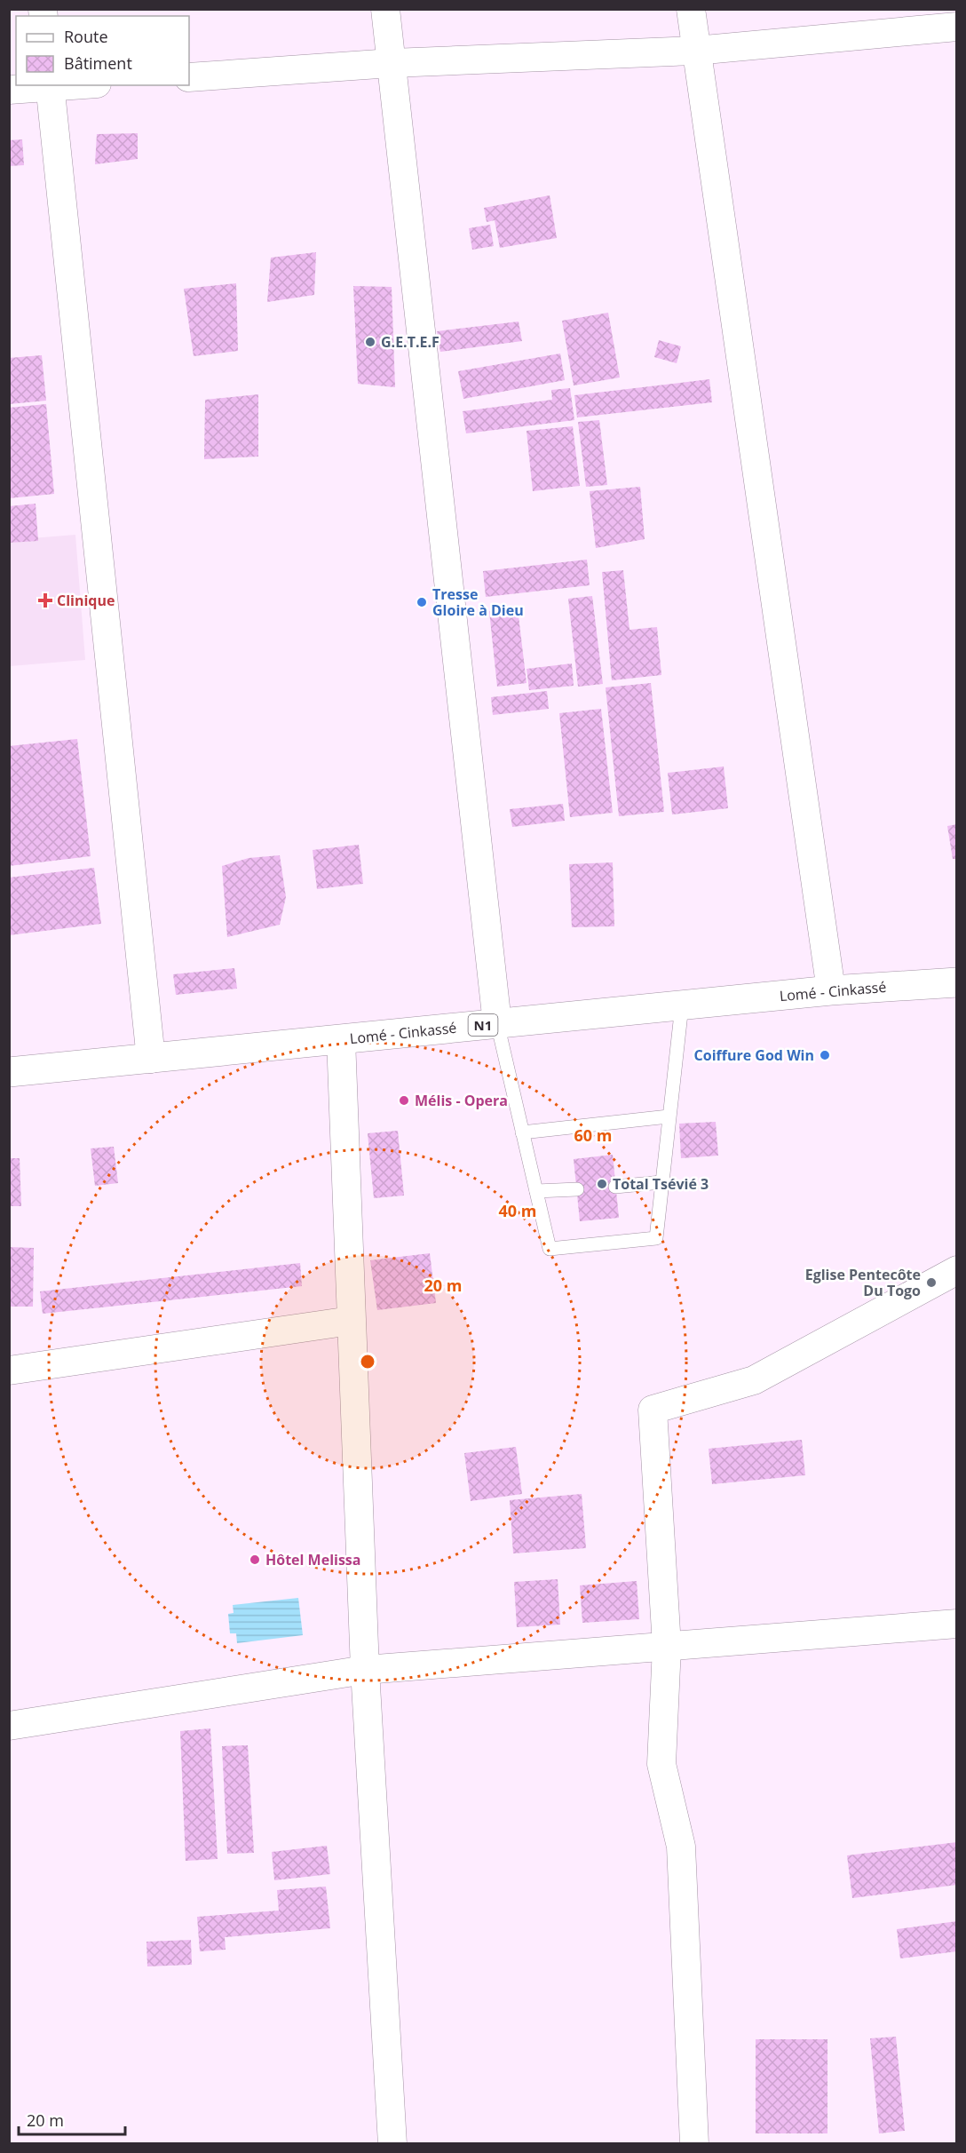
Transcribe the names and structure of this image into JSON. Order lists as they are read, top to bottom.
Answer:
{
  "streets": {
    "highway": ["Lomé - Cinkassé", "N1"]
  },
  "places": {
    "other": [
      "G.E.T.E.F",
      "Tresse Gloire à Dieu",
      "Coiffure God Win",
      "Mélis - Opera",
      "Total Tsévié 3",
      "Eglise Pentecôte Du Togo",
      "Hôtel Melissa"
    ],
    "health": ["Clinique"]
  },
  "legend": ["Route", "Bâtiment"],
  "scale_bar": "20 m",
  "rings": ["60 m", "40 m", "20 m"]
}
